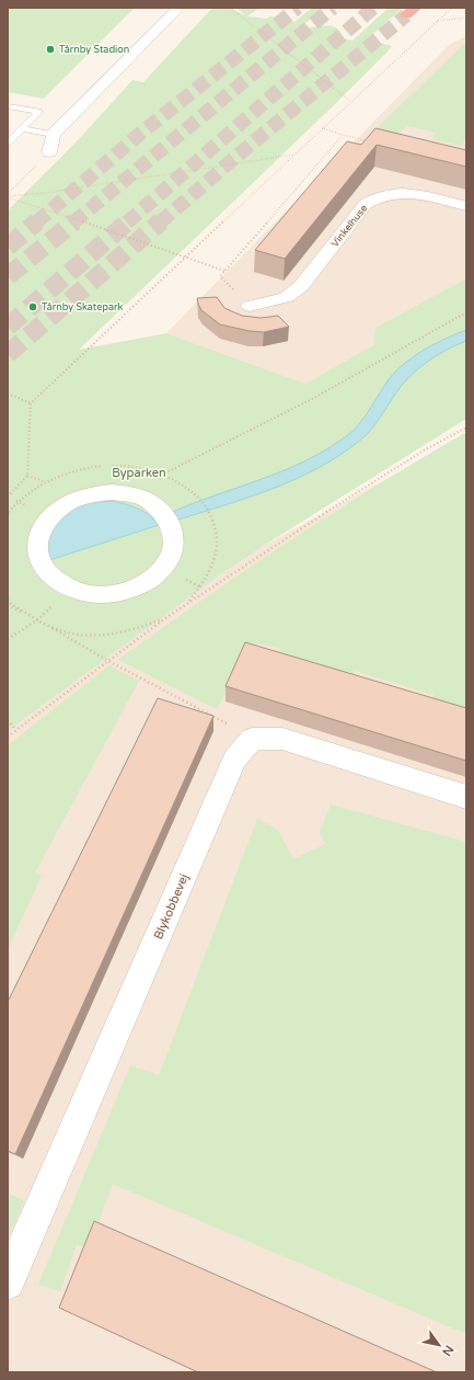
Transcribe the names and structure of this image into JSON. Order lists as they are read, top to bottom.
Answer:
{
  "streets": {
    "street": ["Vinkelhuse", "Blykobbevej"]
  },
  "parks": ["Byparken"],
  "places": ["Tårnby Stadion", "Tårnby Skatepark"],
  "north": "bottom right"
}
